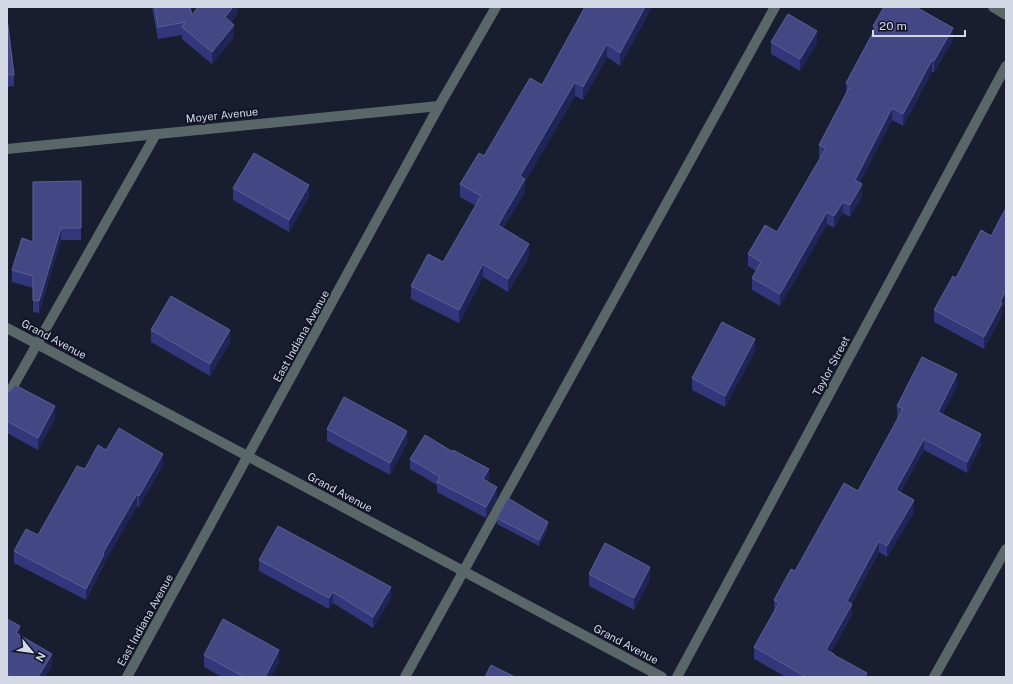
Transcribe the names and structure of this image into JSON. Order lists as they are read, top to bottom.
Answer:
{
  "streets": {
    "street": [
      "Moyer Avenue",
      "East Indiana Avenue",
      "Grand Avenue",
      "Taylor Street"
    ]
  },
  "crossings": [
    ["Moyer Avenue", "East Indiana Avenue"],
    ["East Indiana Avenue", "Grand Avenue"]
  ],
  "scale_bar": "20 m",
  "north": "bottom right"
}
